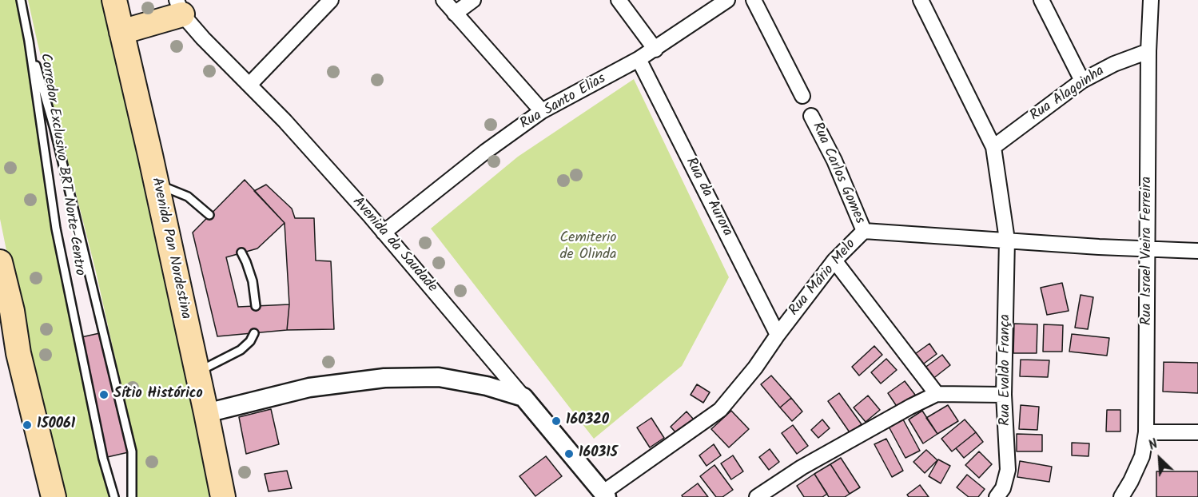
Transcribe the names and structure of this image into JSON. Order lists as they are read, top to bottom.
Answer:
{
  "streets": {
    "highway": ["Avenida Pan Nordestina"],
    "street": [
      "Rua Alagoinha",
      "Rua Santo Elias",
      "Rua Carlos Gomes",
      "Rua da Aurora",
      "Avenida da Saudade",
      "Rua Israel Vieira Ferreira",
      "Rua Mário Melo",
      "Rua Evaldo França"
    ],
    "lane": ["Corredor Exclusivo BRT Norte-Centro"]
  },
  "crossings": [
    ["Rua Alagoinha", "Rua Israel Vieira Ferreira"],
    ["Rua Alagoinha", "Rua Evaldo França"],
    ["Rua Santo Elias", "Rua da Aurora"],
    ["Rua Santo Elias", "Avenida da Saudade"],
    ["Rua Carlos Gomes", "Rua Mário Melo"],
    ["Rua da Aurora", "Rua Mário Melo"],
    ["Avenida da Saudade", "Rua Mário Melo"],
    ["Rua Israel Vieira Ferreira", "Rua Mário Melo"],
    ["Rua Mário Melo", "Rua Evaldo França"]
  ],
  "parks": ["Cemiterio de Olinda"],
  "places": [
    "Sítio Histórico",
    "160320",
    "150061",
    "160315"
  ],
  "north": "top left"
}
